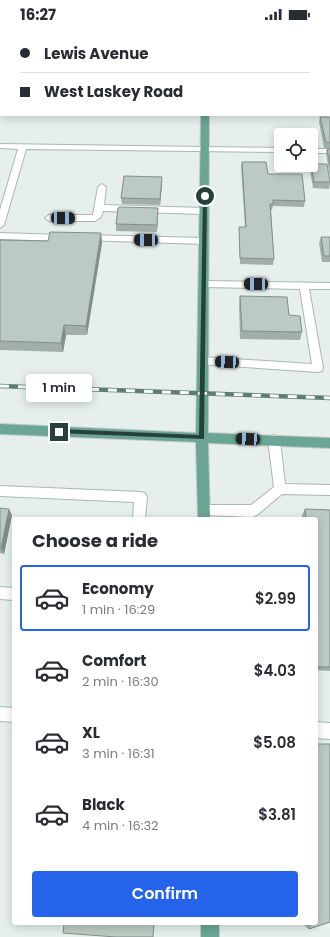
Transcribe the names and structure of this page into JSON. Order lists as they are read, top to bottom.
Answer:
{
  "page": {
    "status": "16:27",
    "banner": ["Lewis Avenue", "West Laskey Road"],
    "bubble": "1 min",
    "heading": "Choose a ride",
    "list": [
      {
        "name": "Economy",
        "note": "1 min · 16:29",
        "value": "$2.99"
      },
      {
        "name": "Comfort",
        "note": "2 min · 16:30",
        "value": "$4.03"
      },
      {
        "name": "XL",
        "note": "3 min · 16:31",
        "value": "$5.08"
      },
      {
        "name": "Black",
        "note": "4 min · 16:32",
        "value": "$3.81"
      }
    ],
    "buttons": "Confirm"
  }
}
